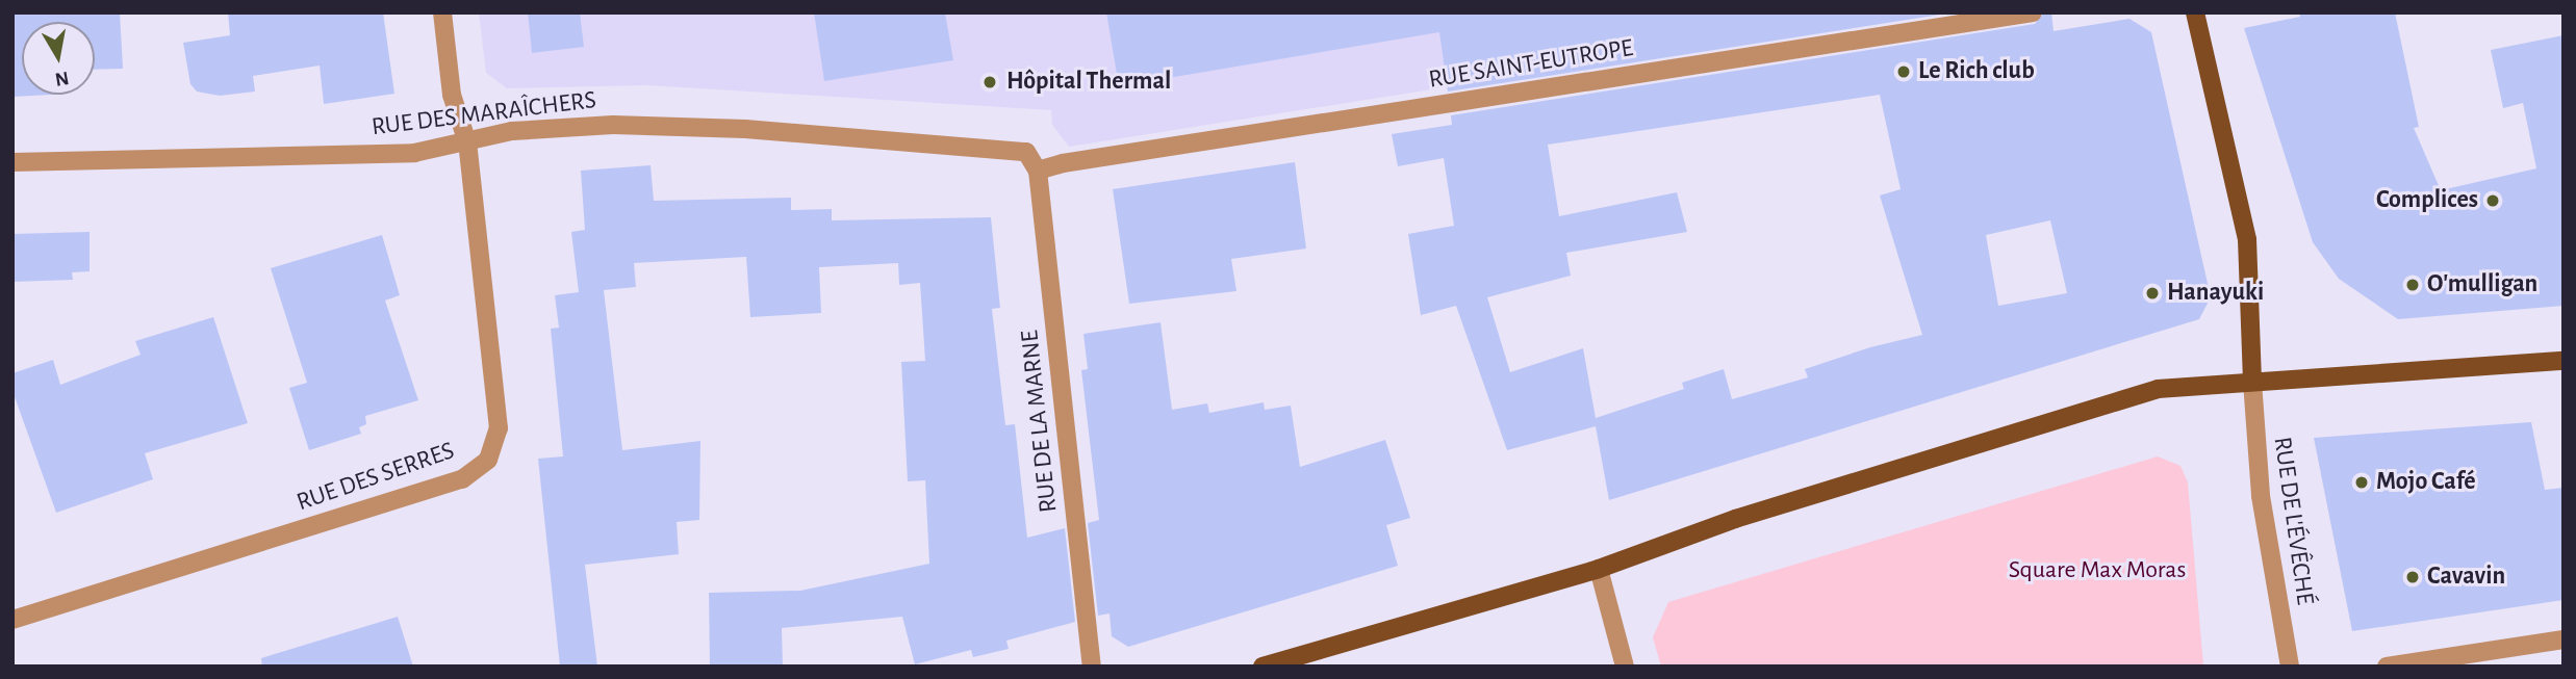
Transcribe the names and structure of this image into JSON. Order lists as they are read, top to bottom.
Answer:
{
  "streets": {
    "street": [
      "RUE SAINT-EUTROPE",
      "RUE DES MARAÎCHERS",
      "RUE DE LA MARNE",
      "RUE DES SERRES",
      "RUE DE L'ÉVÊCHÉ"
    ]
  },
  "crossings": [
    ["RUE SAINT-EUTROPE", "RUE DES MARAÎCHERS"],
    ["RUE SAINT-EUTROPE", "RUE DE LA MARNE"],
    ["RUE DES MARAÎCHERS", "RUE DE LA MARNE"],
    ["RUE DES MARAÎCHERS", "RUE DES SERRES"]
  ],
  "parks": ["Square Max Moras"],
  "places": [
    "Le Rich club",
    "Hôpital Thermal",
    "Complices",
    "O'mulligan",
    "Hanayuki",
    "Mojo Café",
    "Cavavin"
  ],
  "north": "bottom"
}
